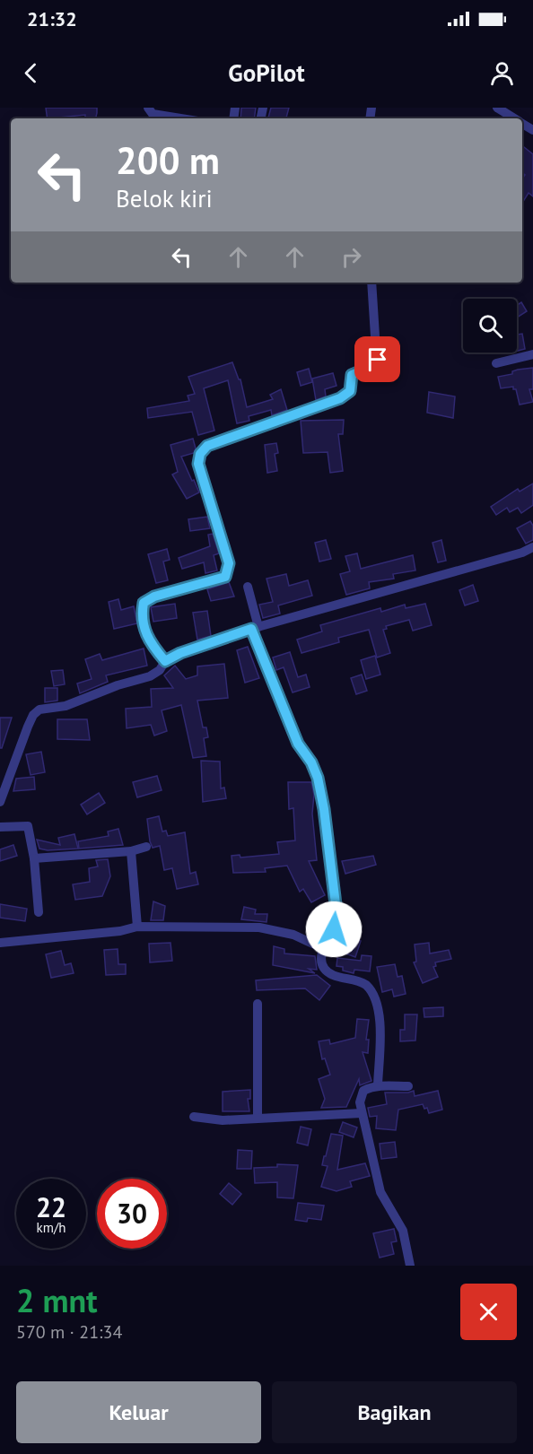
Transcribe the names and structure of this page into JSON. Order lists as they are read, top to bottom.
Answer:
{
  "page": {
    "status": "21:32",
    "header": "GoPilot",
    "turn": ["200 m", "Belok kiri"],
    "speed": "22 km/h",
    "limit": "30",
    "heading": ["2 mnt", "570 m · 21:34"],
    "buttons": ["Keluar", "Bagikan"]
  }
}
